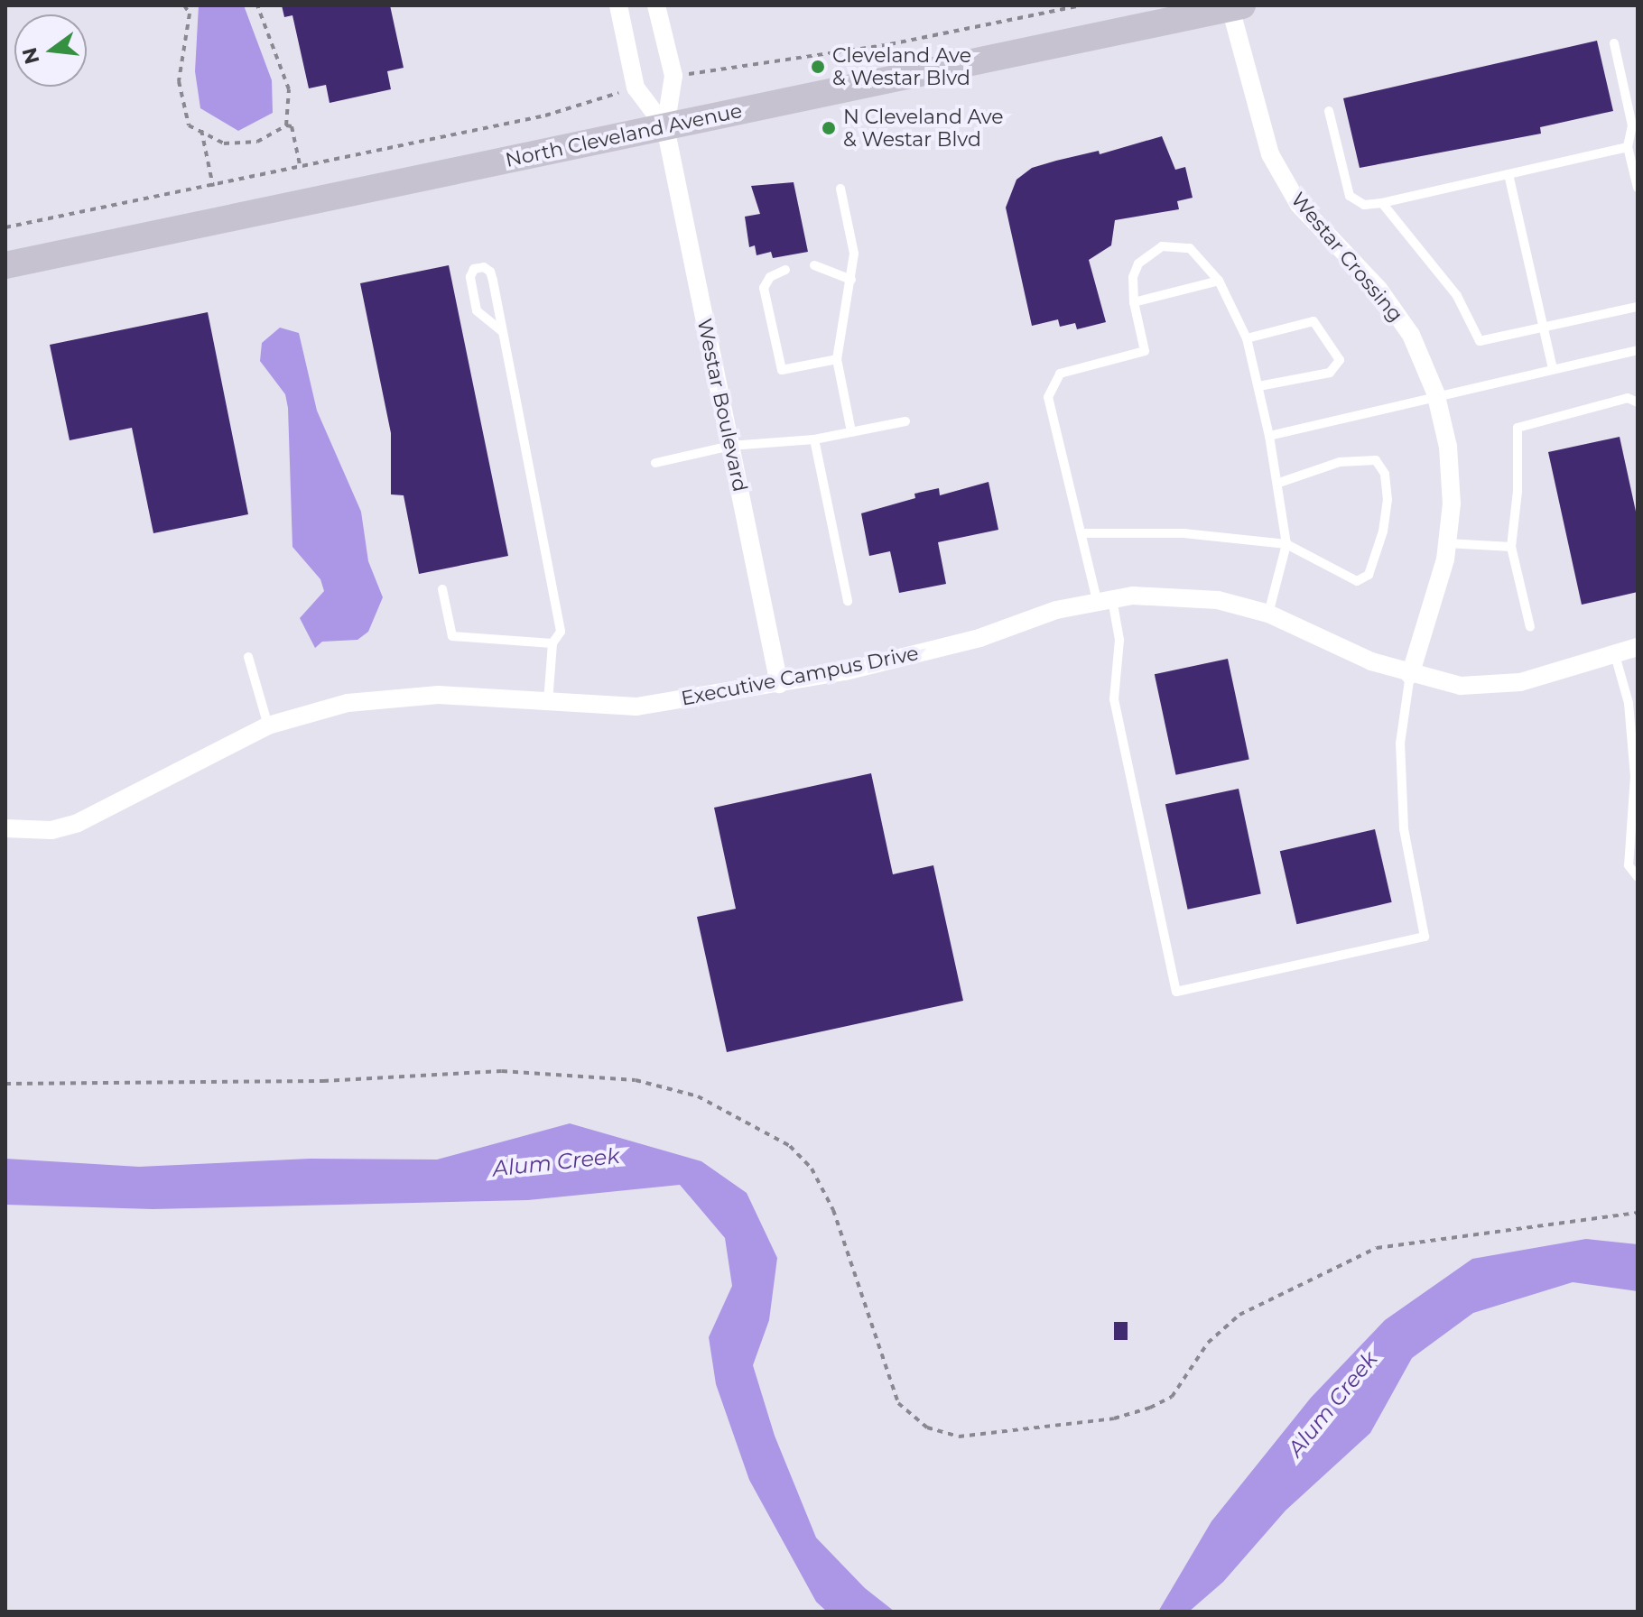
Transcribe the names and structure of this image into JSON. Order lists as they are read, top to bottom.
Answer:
{
  "streets": {
    "main road": ["North Cleveland Avenue"],
    "street": ["Westar Crossing", "Westar Boulevard", "Executive Campus Drive"]
  },
  "crossings": [
    ["North Cleveland Avenue", "Westar Crossing"],
    ["North Cleveland Avenue", "Westar Boulevard"],
    ["Westar Crossing", "Executive Campus Drive"],
    ["Westar Boulevard", "Executive Campus Drive"]
  ],
  "water": ["Alum Creek"],
  "places": ["Cleveland Ave & Westar Blvd", "N Cleveland Ave & Westar Blvd"],
  "north": "left"
}
